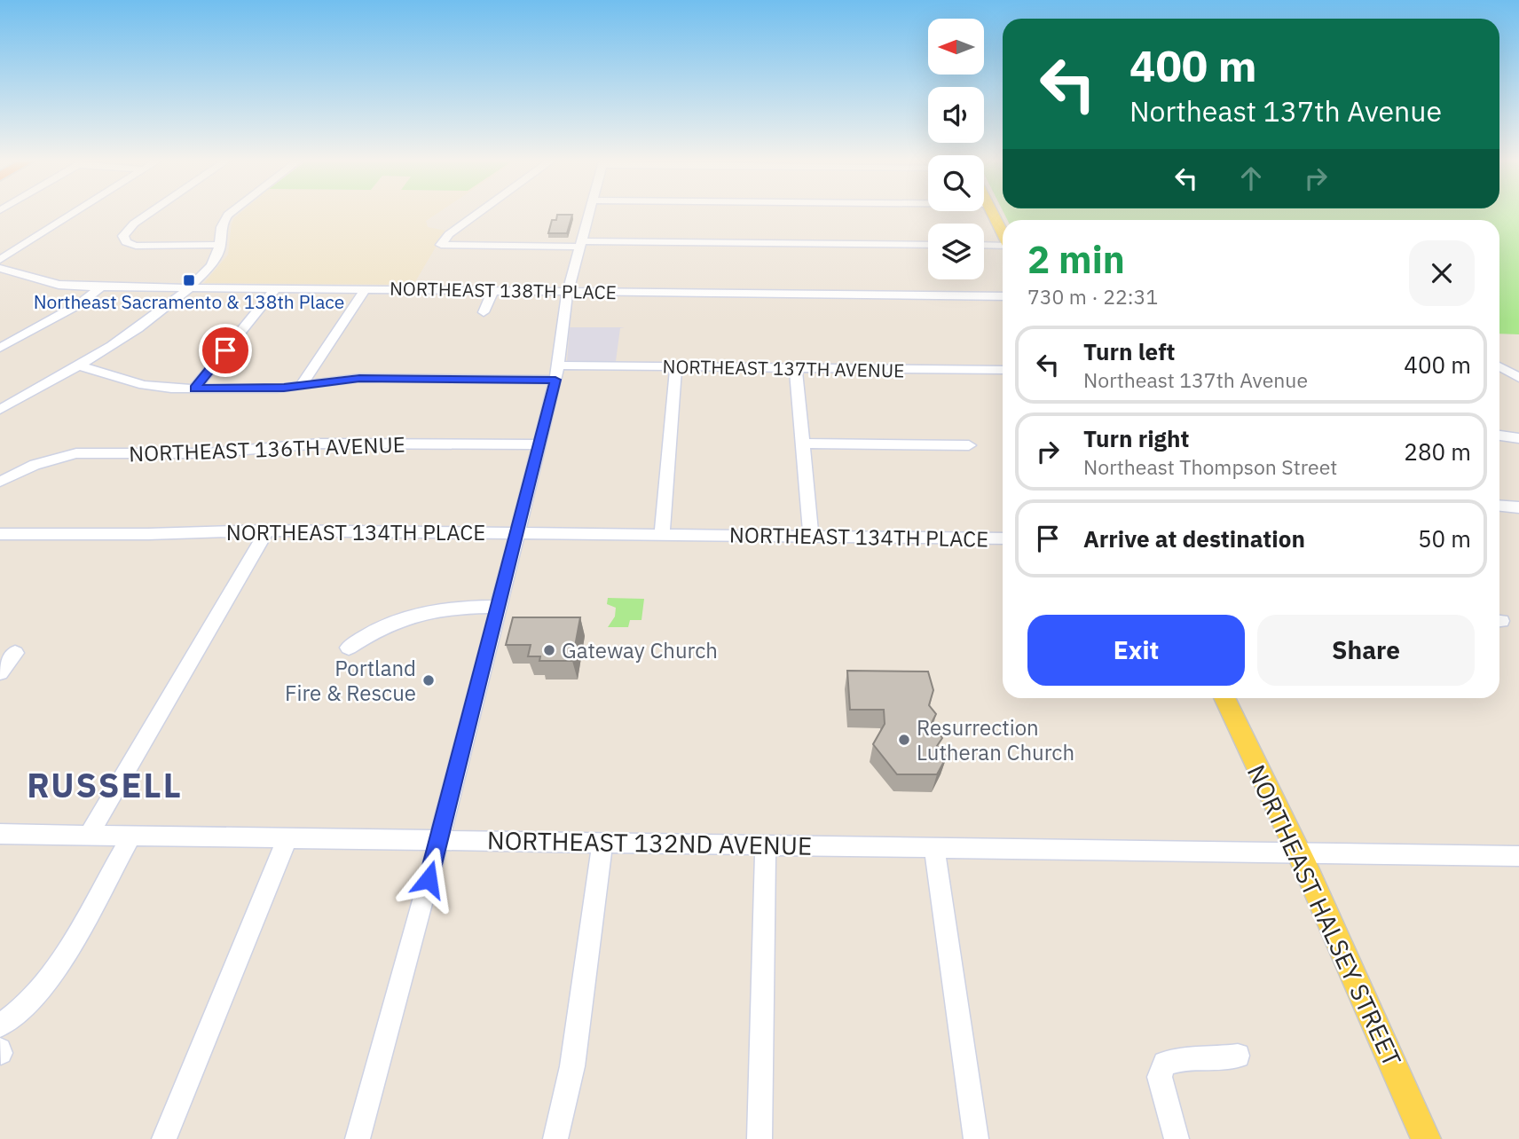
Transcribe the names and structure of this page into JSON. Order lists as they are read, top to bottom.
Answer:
{
  "streets": {
    "main road": ["NORTHEAST HALSEY STREET"],
    "street": [
      "NORTHEAST 138TH PLACE",
      "NORTHEAST 137TH AVENUE",
      "NORTHEAST 136TH AVENUE",
      "NORTHEAST 134TH PLACE",
      "NORTHEAST 132ND AVENUE"
    ]
  },
  "crossings": [
    ["NORTHEAST 132ND AVENUE", "NORTHEAST HALSEY STREET"]
  ],
  "districts": ["RUSSELL"],
  "places": {
    "transit": ["Northeast Sacramento & 138th Place"],
    "other": ["Gateway Church", "Portland Fire & Rescue", "Resurrection Lutheran Church"]
  },
  "north": "left",
  "page": {
    "turn": ["400 m", "Northeast 137th Avenue"],
    "heading": ["2 min", "730 m · 22:31"],
    "list": [
      {
        "name": "Turn left",
        "note": "Northeast 137th Avenue",
        "value": "400 m"
      },
      {
        "name": "Turn right",
        "note": "Northeast Thompson Street",
        "value": "280 m"
      },
      {
        "name": "Arrive at destination",
        "value": "50 m"
      }
    ],
    "buttons": ["Exit", "Share"]
  }
}
